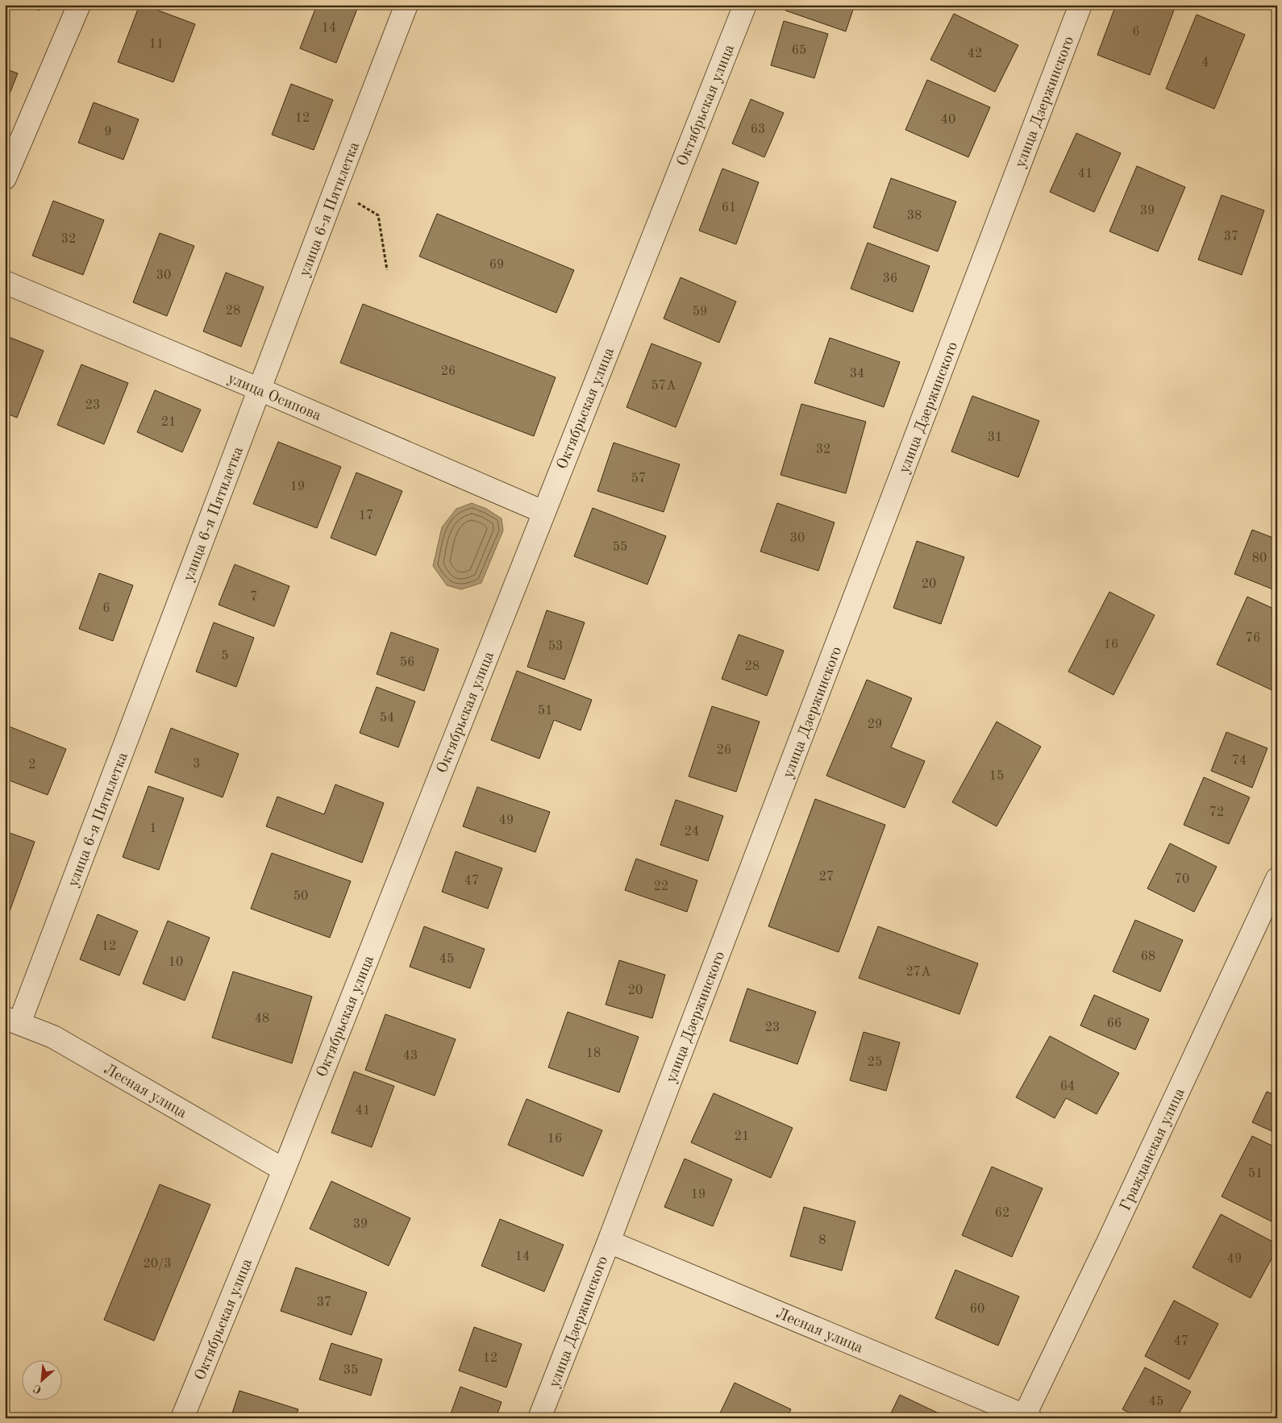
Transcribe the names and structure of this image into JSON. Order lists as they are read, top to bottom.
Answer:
{
  "streets": {
    "street": [
      "улица Дзержинского",
      "Октябрьская улица",
      "улица 6-я Пятилетка",
      "улица Осипова",
      "Лесная улица",
      "Гражданская улица"
    ]
  },
  "crossings": [
    ["улица Дзержинского", "Лесная улица"],
    ["Октябрьская улица", "улица Осипова"],
    ["Октябрьская улица", "Лесная улица"],
    ["улица 6-я Пятилетка", "улица Осипова"],
    ["улица 6-я Пятилетка", "Лесная улица"],
    ["Лесная улица", "Гражданская улица"]
  ],
  "house_numbers": [
    "14",
    "6",
    "11",
    "65",
    "42",
    "4",
    "12",
    "40",
    "63",
    "9",
    "41",
    "61",
    "39",
    "38",
    "37",
    "32",
    "69",
    "30",
    "36",
    "28",
    "59",
    "26",
    "34",
    "57А",
    "23",
    "21",
    "31",
    "32",
    "57",
    "19",
    "17",
    "30",
    "55",
    "80",
    "20",
    "7",
    "6",
    "76",
    "16",
    "53",
    "5",
    "56",
    "28",
    "51",
    "54",
    "29",
    "26",
    "74",
    "3",
    "2",
    "15",
    "72",
    "49",
    "1",
    "24",
    "27",
    "70",
    "47",
    "22",
    "50",
    "12",
    "68",
    "45",
    "10",
    "27А",
    "20",
    "48",
    "66",
    "23",
    "18",
    "43",
    "25",
    "64",
    "41",
    "21",
    "16",
    "51",
    "19",
    "62",
    "39",
    "8",
    "14",
    "49",
    "20/3",
    "37",
    "60",
    "47",
    "12",
    "35",
    "45"
  ],
  "north": "bottom left"
}
